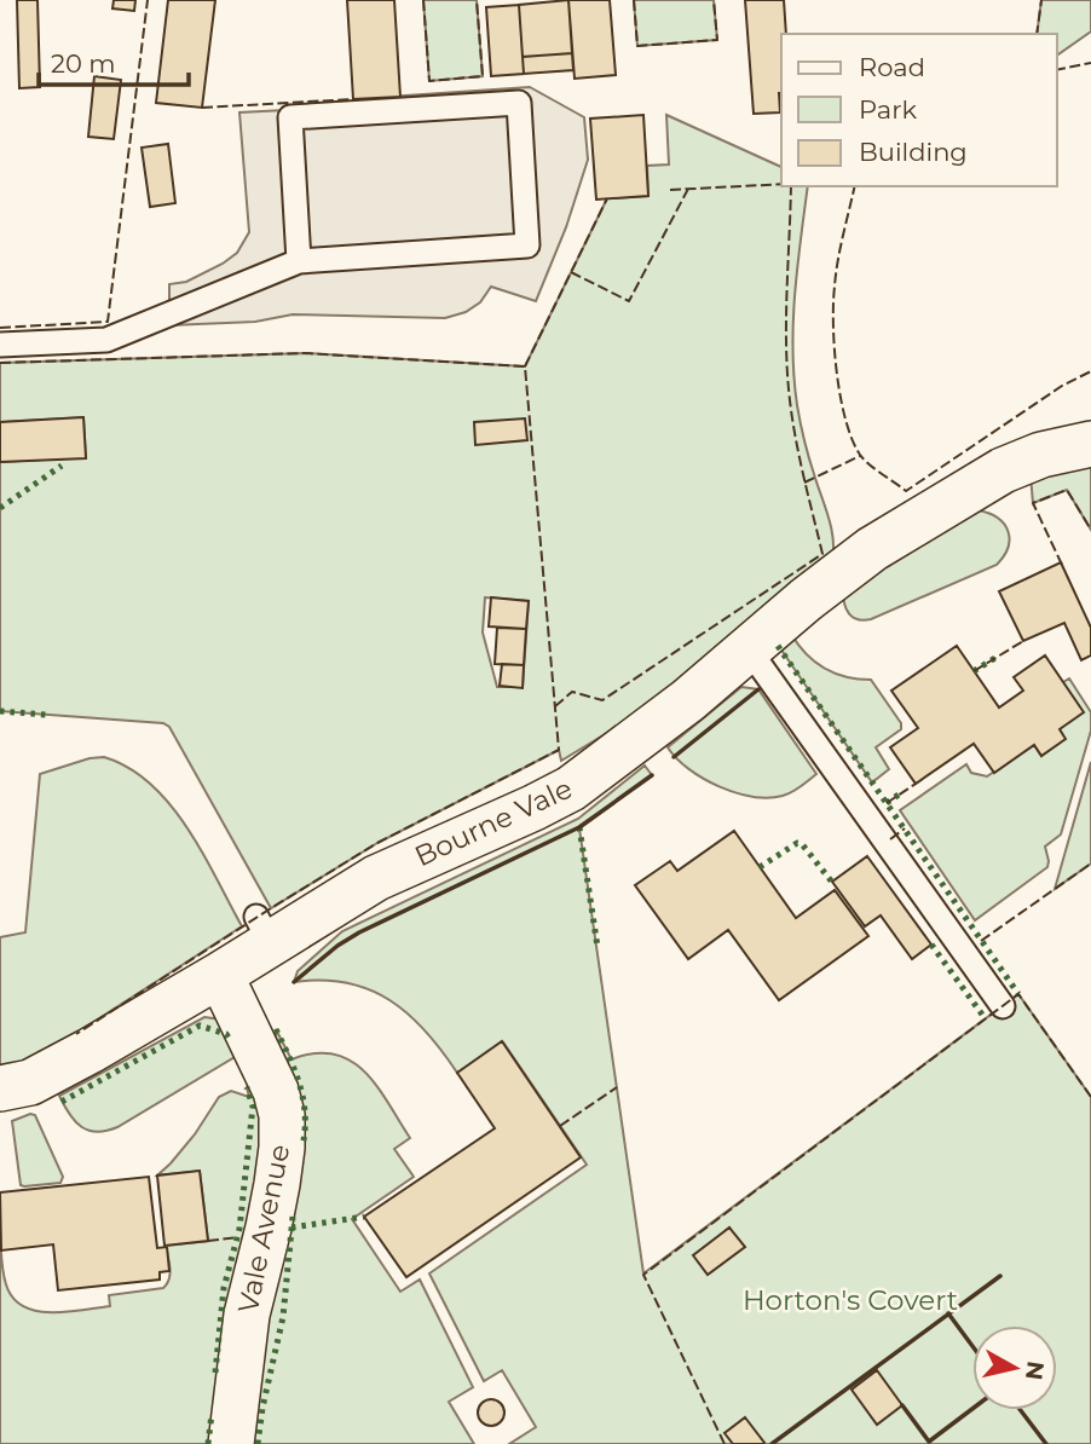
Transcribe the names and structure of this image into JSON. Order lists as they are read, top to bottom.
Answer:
{
  "streets": {
    "street": ["Bourne Vale", "Vale Avenue"]
  },
  "crossings": [
    ["Bourne Vale", "Vale Avenue"]
  ],
  "parks": ["Horton's Covert"],
  "legend": ["Road", "Park", "Building"],
  "scale_bar": "20 m",
  "north": "right"
}
